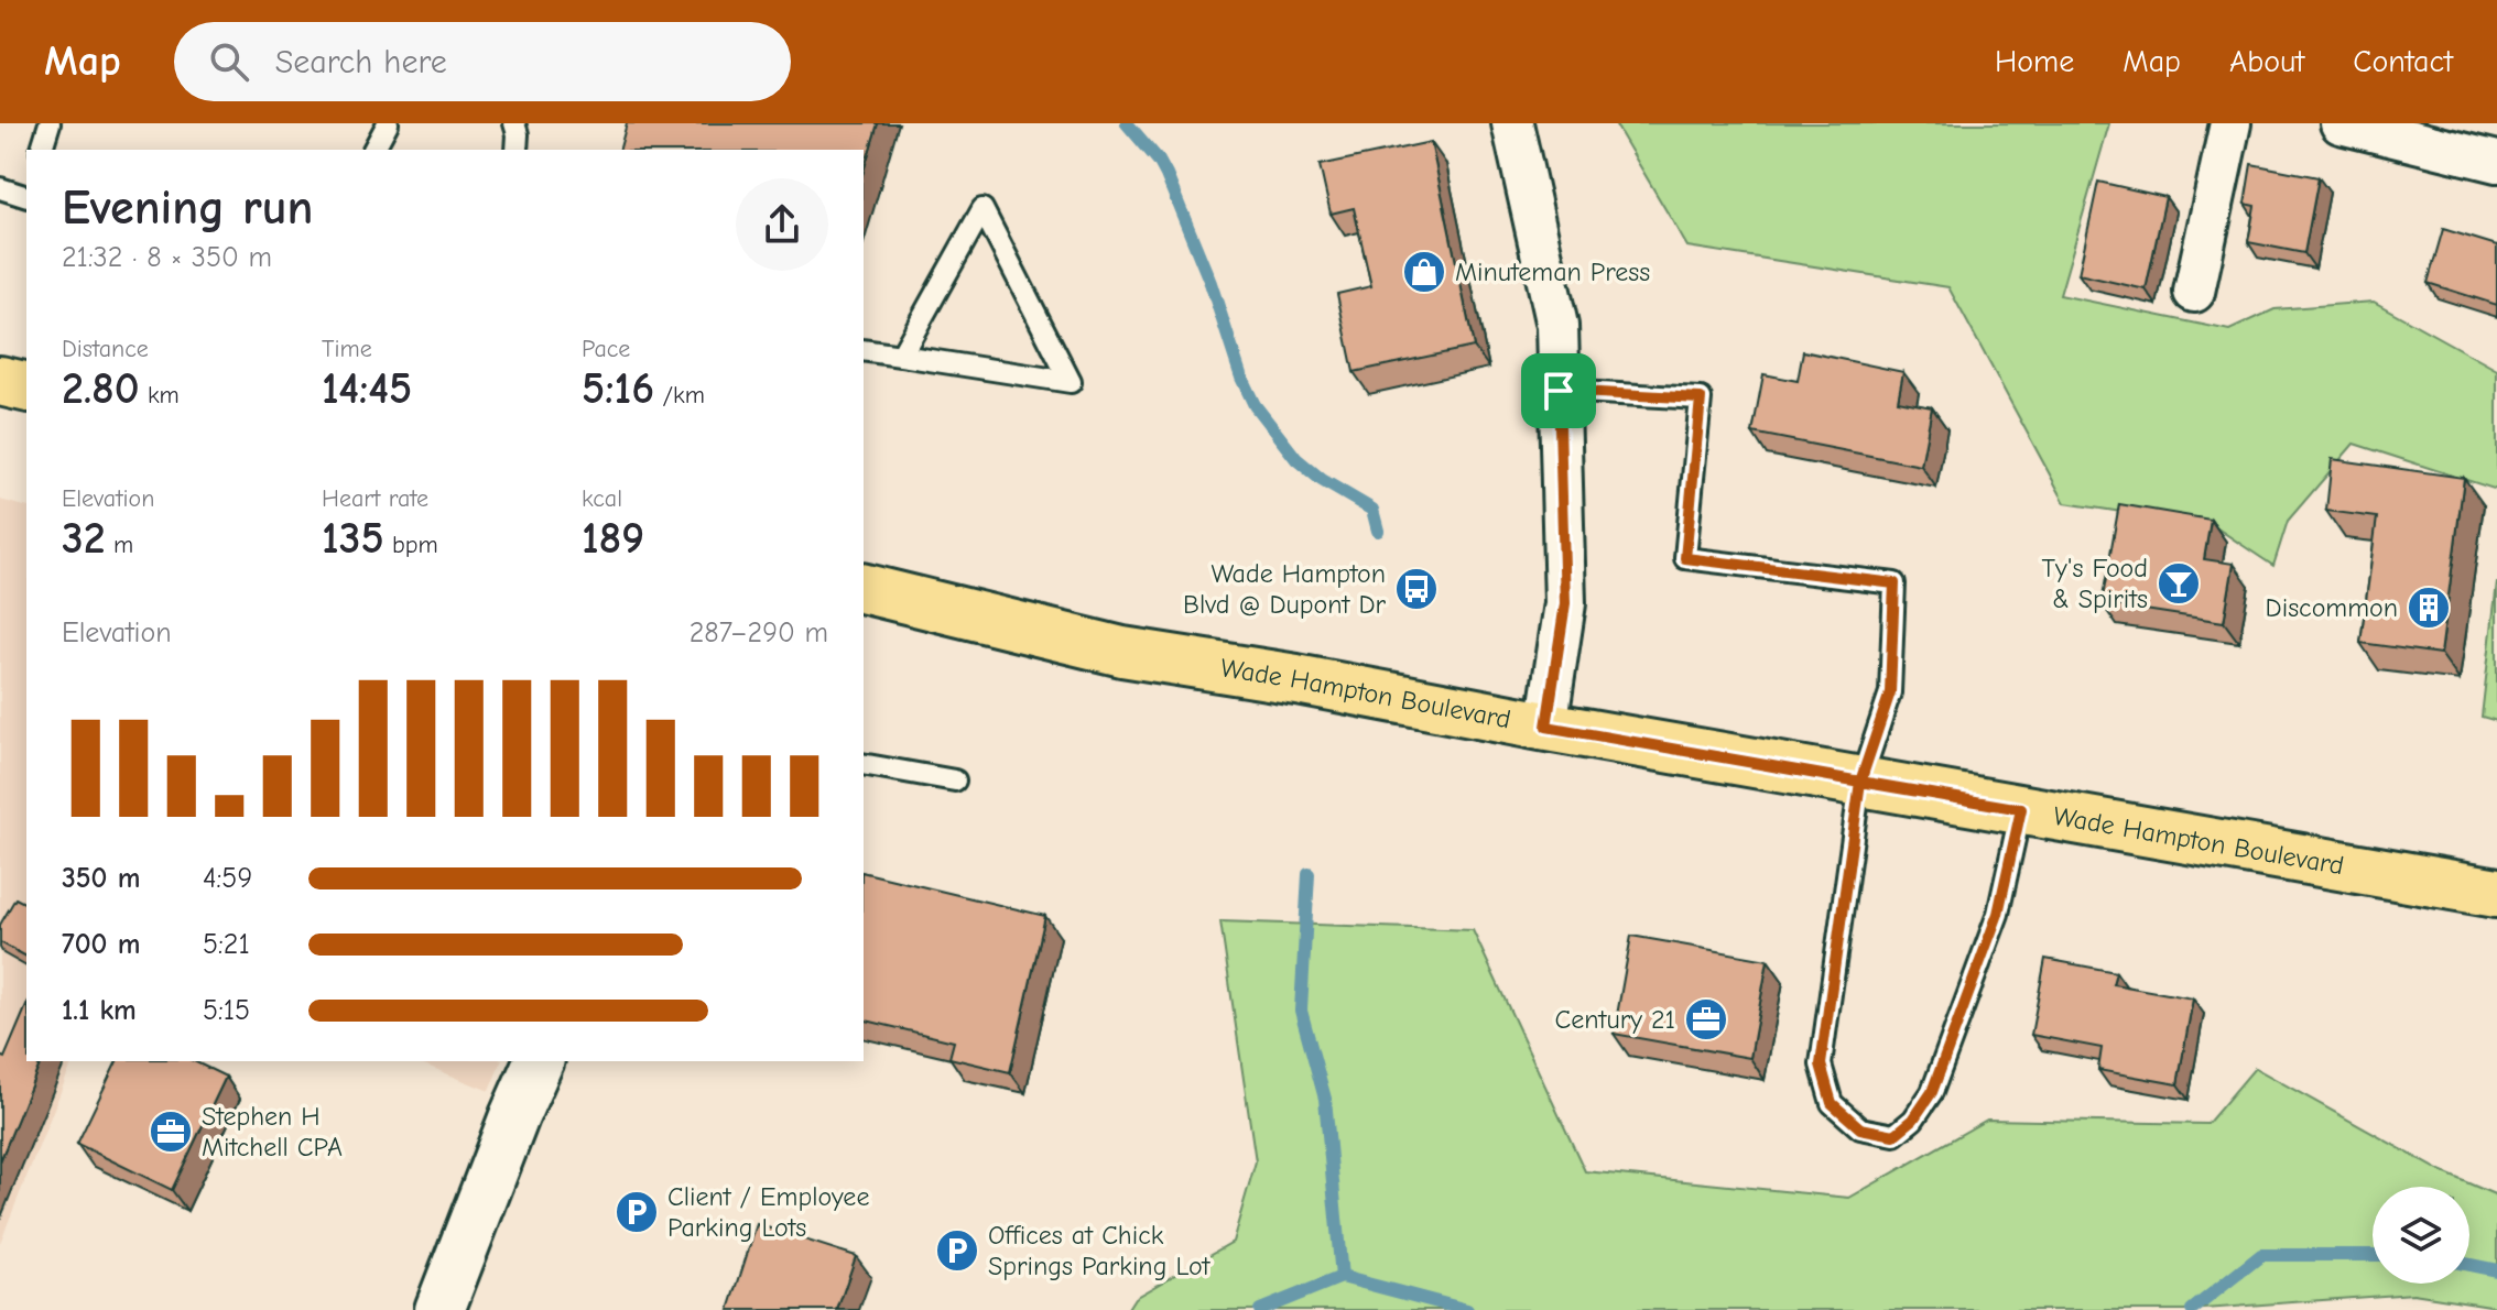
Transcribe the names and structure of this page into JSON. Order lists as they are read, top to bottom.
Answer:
{
  "streets": {
    "main road": ["Wade Hampton Boulevard"]
  },
  "places": {
    "shop": ["Minuteman Press"],
    "bar": ["Ty's Food & Spirits"],
    "bus stop": ["Wade Hampton Blvd @ Dupont Dr"],
    "building": ["Discommon"],
    "office": ["Century 21", "Stephen H Mitchell CPA"],
    "parking": ["Client / Employee Parking Lots", "Offices at Chick Springs Parking Lot"]
  },
  "page": {
    "header": "Map",
    "search": "Search here",
    "nav": [
      "Home",
      "Map",
      "About",
      "Contact"
    ],
    "heading": ["Evening run", "21:32 · 8 × 350 m"],
    "stats": [
      ["Distance", "2.80 km"],
      ["Time", "14:45"],
      ["Pace", "5:16 /km"],
      ["Elevation", "32 m"],
      ["Heart rate", "135 bpm"],
      ["kcal", "189"]
    ],
    "chart": ["Elevation", "287–290 m"],
    "list": [
      {
        "name": "350 m",
        "note": "4:59"
      },
      {
        "name": "700 m",
        "note": "5:21"
      },
      {
        "name": "1.1 km",
        "note": "5:15"
      }
    ]
  }
}
